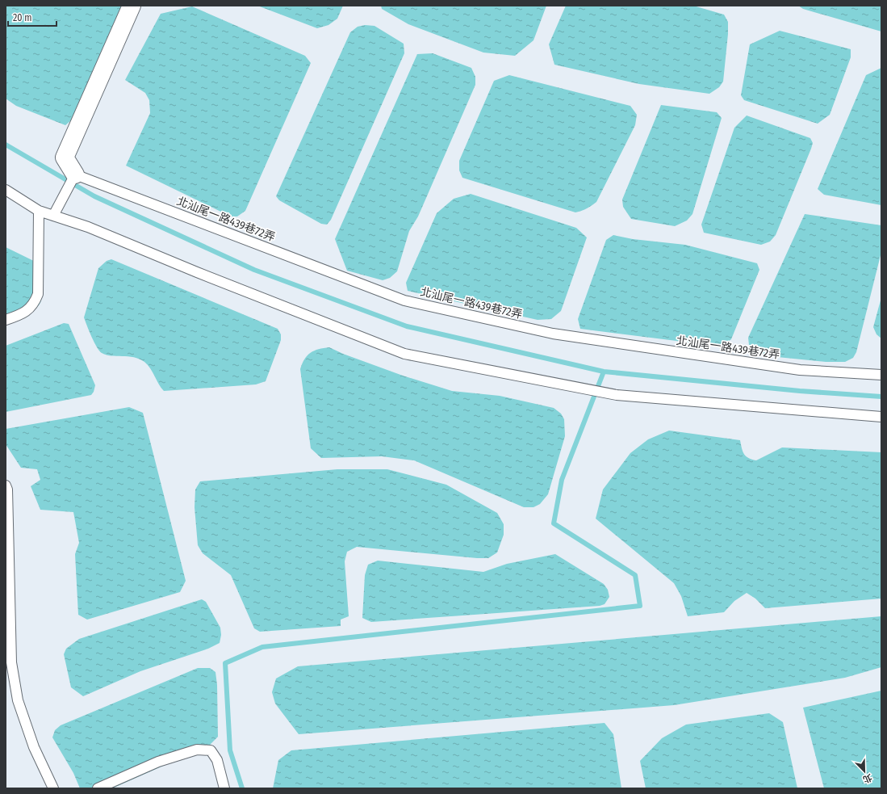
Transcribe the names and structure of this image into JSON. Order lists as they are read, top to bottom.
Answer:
{
  "streets": {
    "lane": ["北汕尾一路439巷72弄"]
  },
  "scale_bar": "20 m",
  "north": "bottom right"
}
